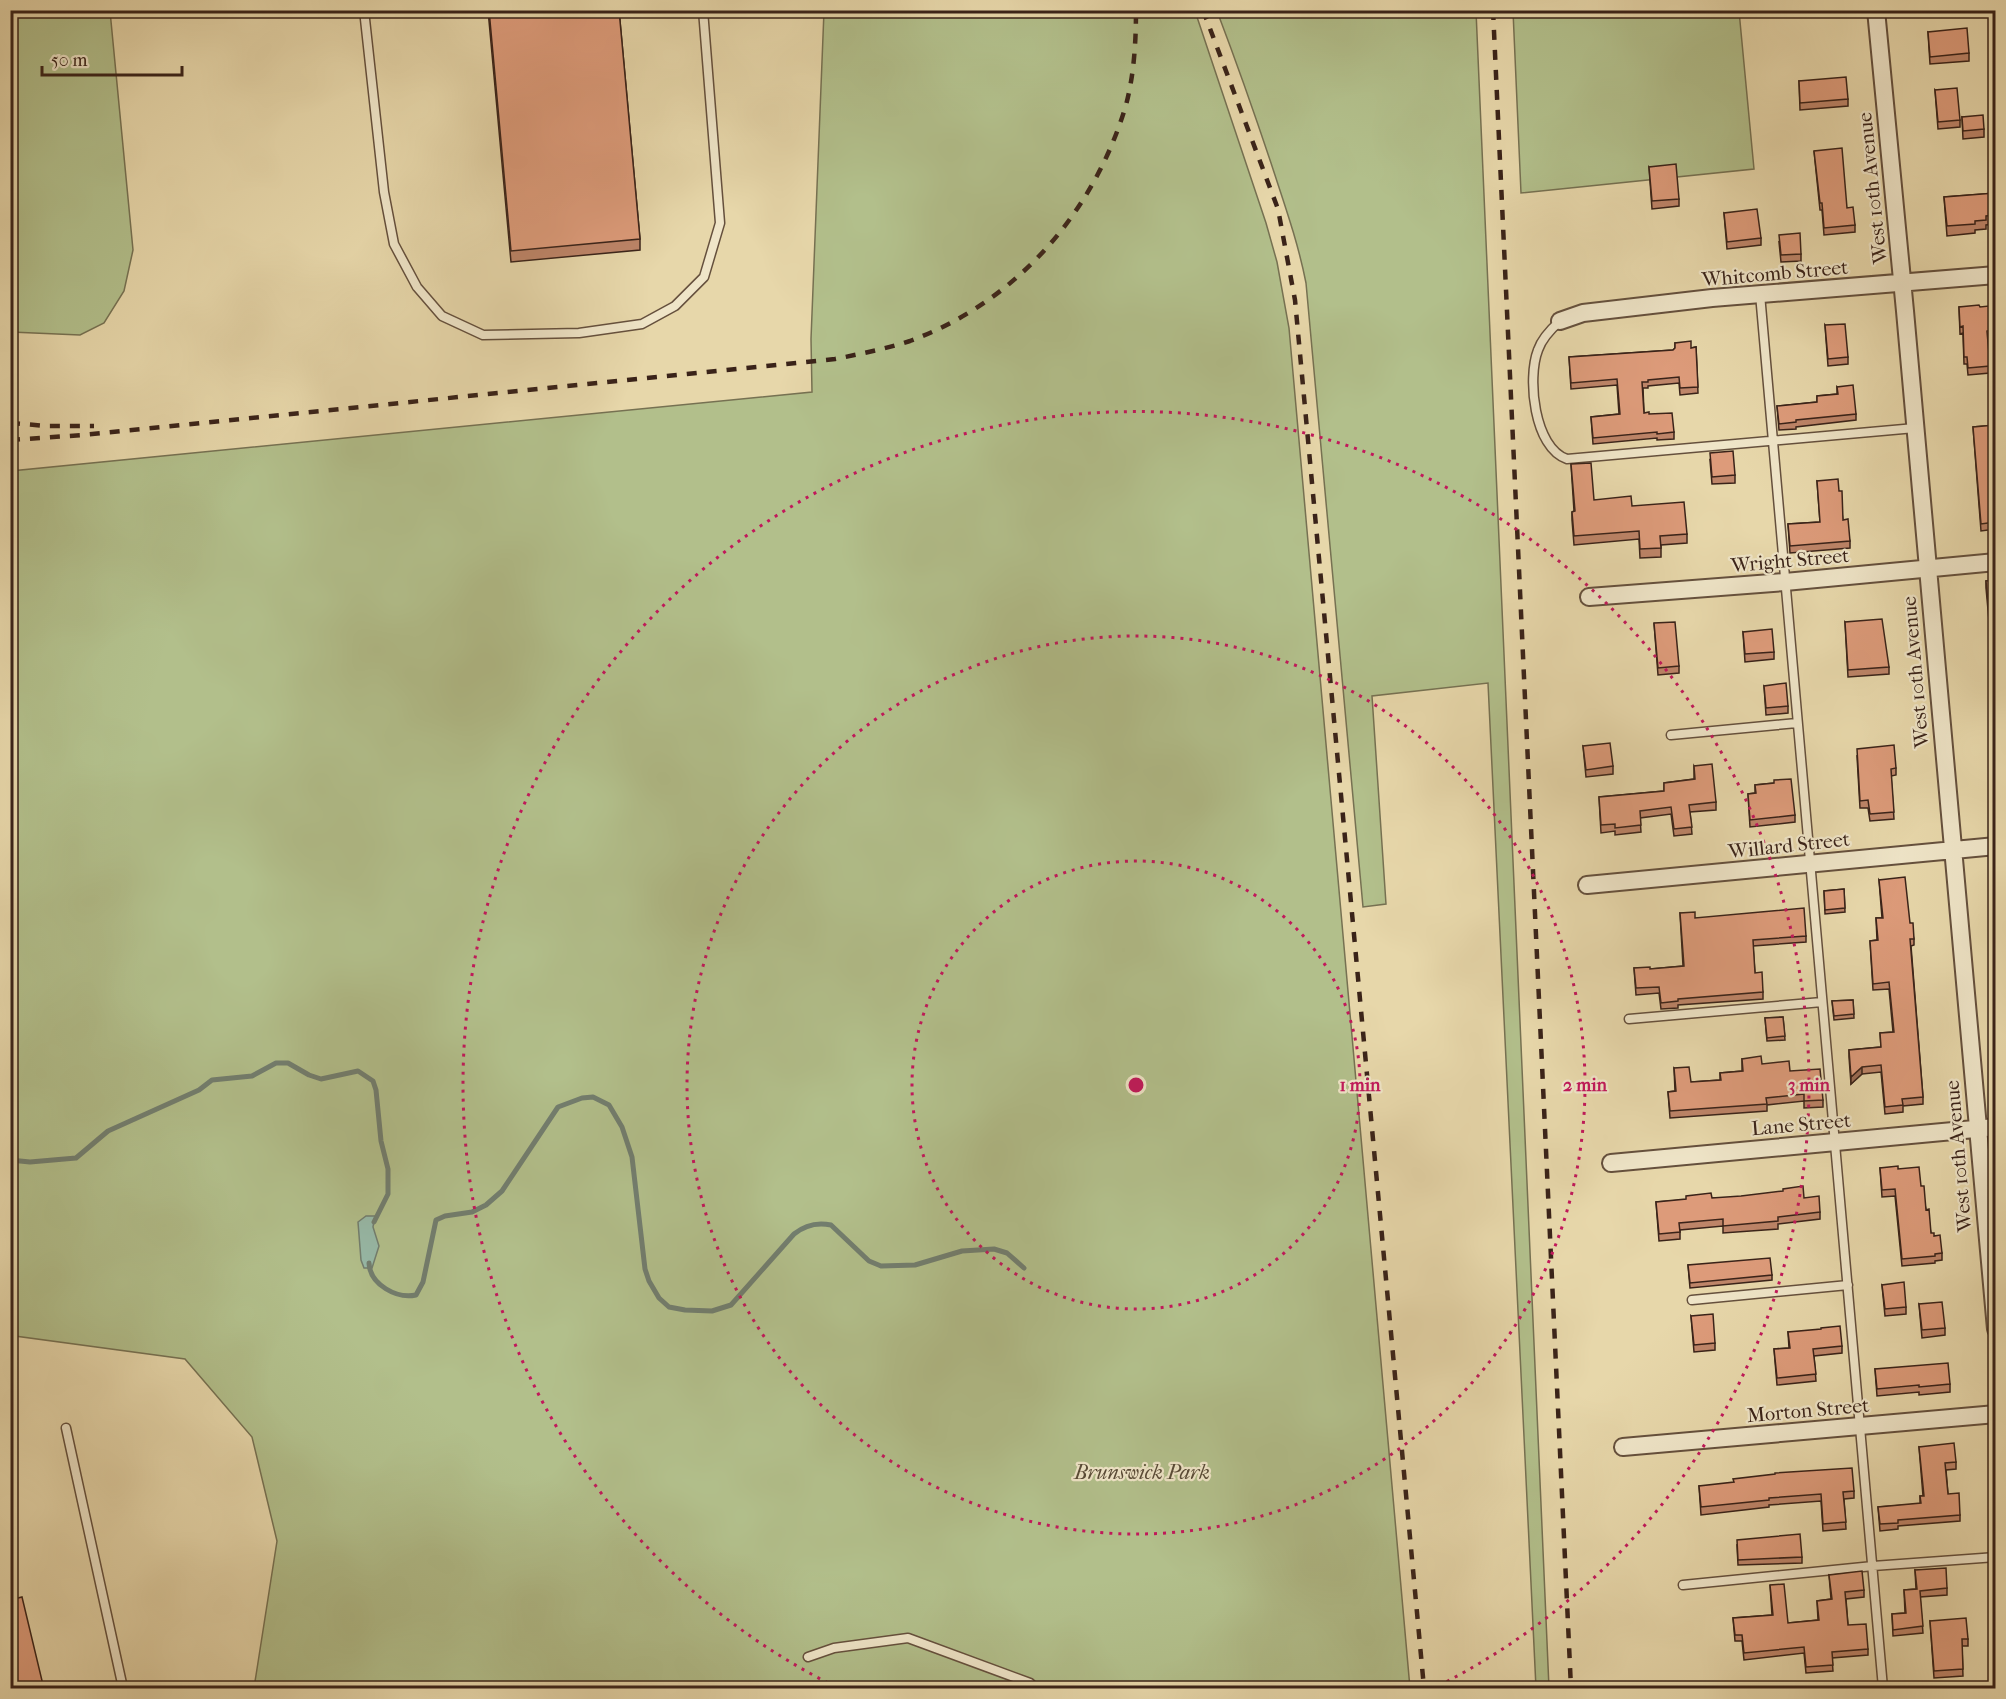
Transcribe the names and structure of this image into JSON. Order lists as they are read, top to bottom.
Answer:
{
  "streets": {
    "street": [
      "West 10th Avenue",
      "Whitcomb Street",
      "Wright Street",
      "Willard Street",
      "Lane Street",
      "Morton Street"
    ]
  },
  "crossings": [
    ["West 10th Avenue", "Whitcomb Street"],
    ["West 10th Avenue", "Wright Street"],
    ["West 10th Avenue", "Willard Street"],
    ["West 10th Avenue", "Lane Street"]
  ],
  "parks": ["Brunswick Park"],
  "scale_bar": "50 m",
  "rings": ["1 min", "2 min", "3 min"]
}
